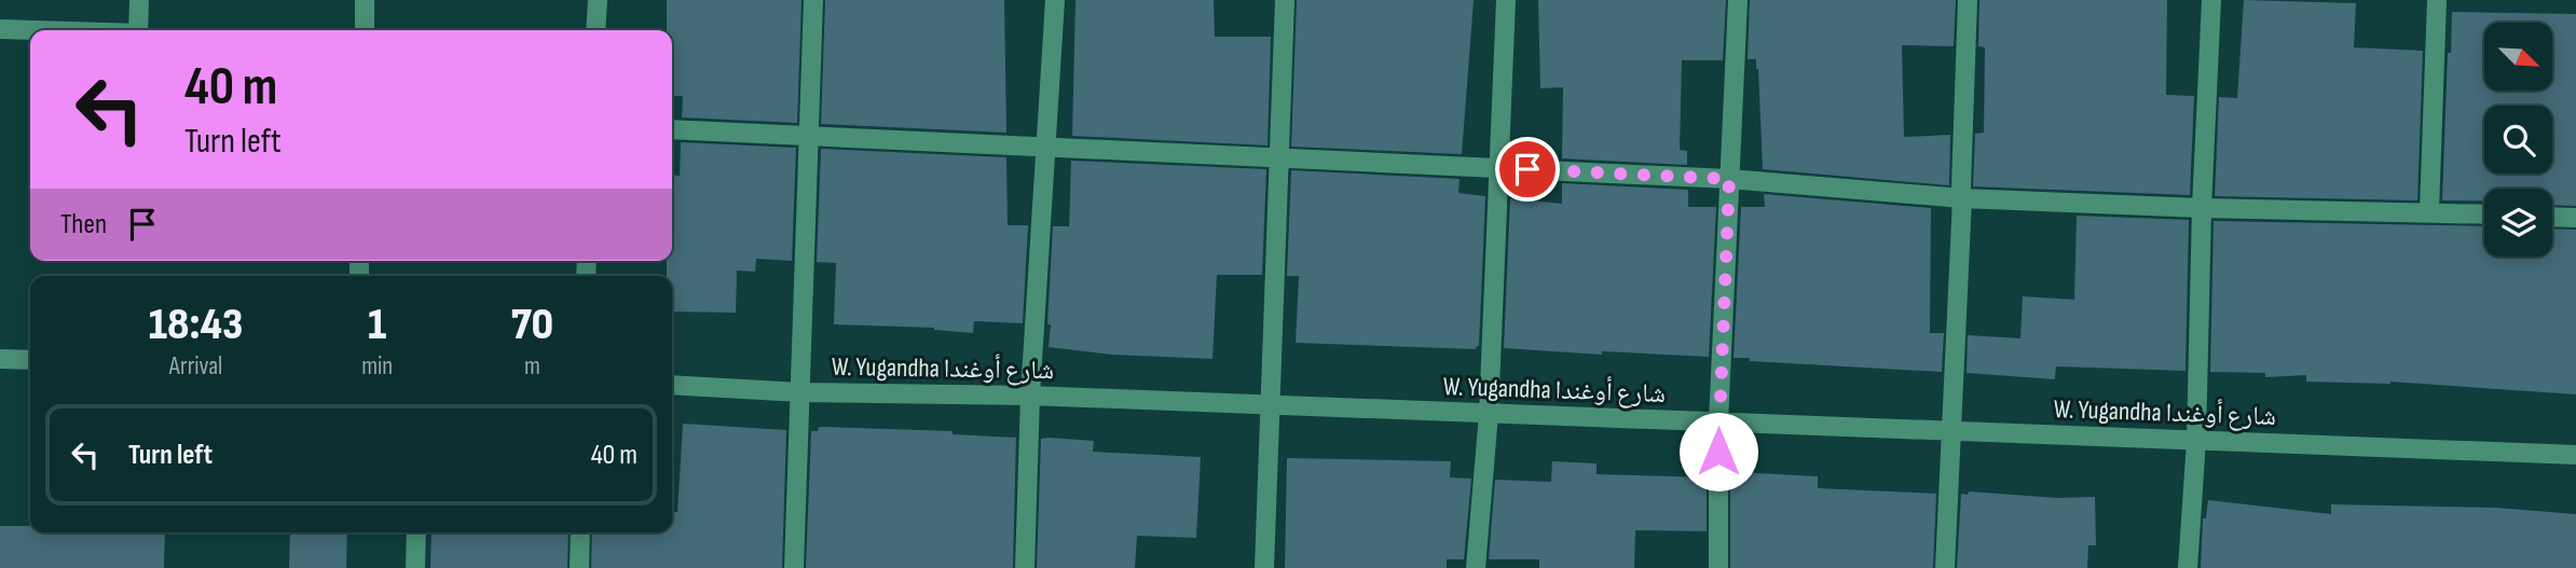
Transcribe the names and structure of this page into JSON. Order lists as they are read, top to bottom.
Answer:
{
  "streets": {
    "street": ["W. Yugandha شارع أوغندا"]
  },
  "north": "bottom right",
  "page": {
    "turn": ["40 m", "Turn left"],
    "then": "Then",
    "eta": [
      "18:43",
      "Arrival",
      "1",
      "min",
      "70",
      "m"
    ],
    "list": [
      {
        "name": "Turn left",
        "value": "40 m"
      }
    ]
  }
}
